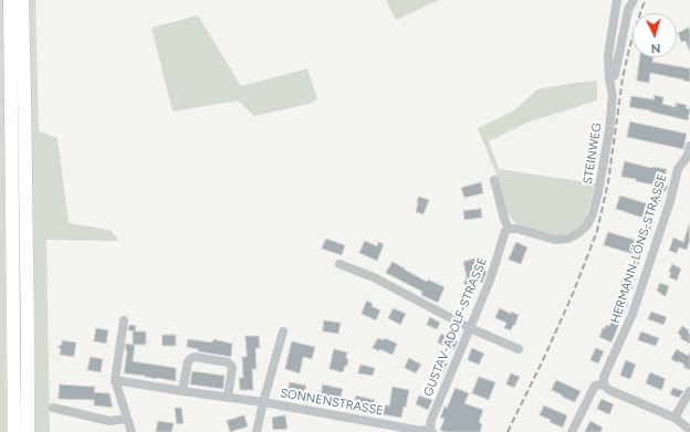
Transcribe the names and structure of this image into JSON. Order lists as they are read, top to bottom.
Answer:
{
  "streets": {
    "street": [
      "STEINWEG",
      "HERMANN-LÖNS-STRASSE",
      "GUSTAV-ADOLF-STRASSE",
      "SONNENSTRASSE"
    ]
  },
  "crossings": [
    ["STEINWEG", "GUSTAV-ADOLF-STRASSE"],
    ["GUSTAV-ADOLF-STRASSE", "SONNENSTRASSE"]
  ],
  "north": "bottom"
}
